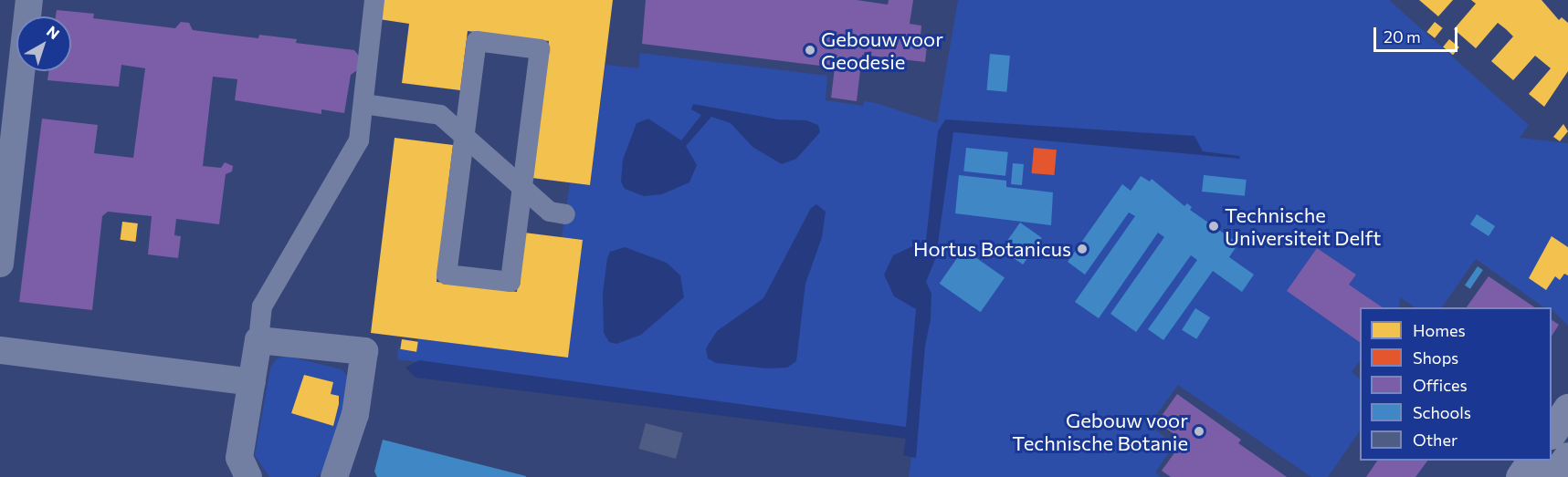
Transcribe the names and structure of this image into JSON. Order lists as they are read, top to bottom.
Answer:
{
  "places": [
    "Gebouw voor Geodesie",
    "Technische Universiteit Delft",
    "Hortus Botanicus",
    "Gebouw voor Technische Botanie"
  ],
  "legend": [
    "Homes",
    "Shops",
    "Offices",
    "Schools",
    "Other"
  ],
  "scale_bar": "20 m",
  "north": "top right"
}
